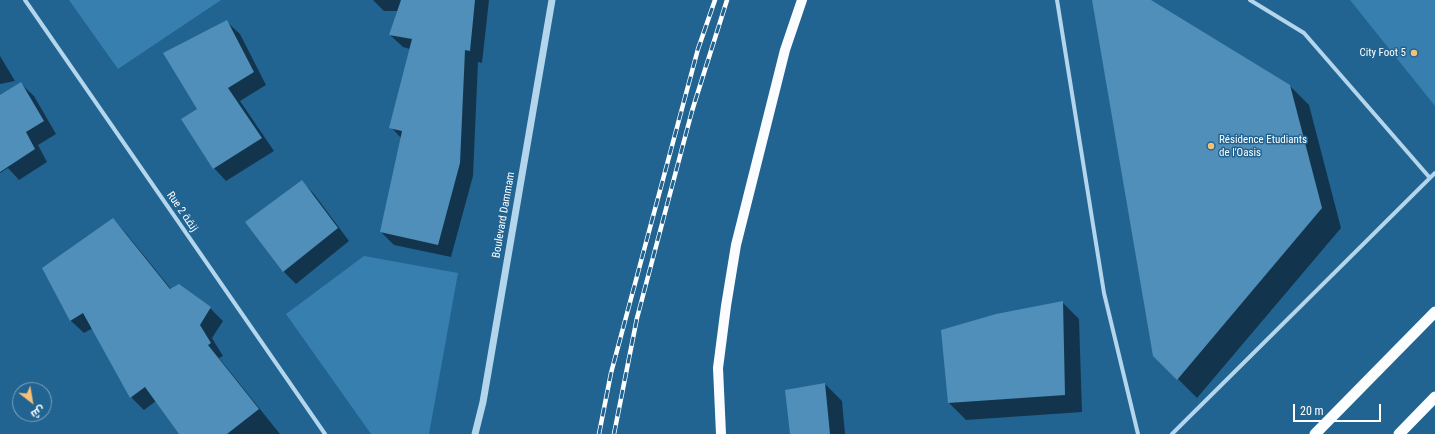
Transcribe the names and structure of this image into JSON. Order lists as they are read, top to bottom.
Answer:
{
  "streets": {
    "street": ["Rue 2 زنقة", "Boulevard Dammam"]
  },
  "places": ["City Foot 5", "Résidence Etudiants de l'Oasis"],
  "scale_bar": "20 m",
  "north": "bottom right"
}
